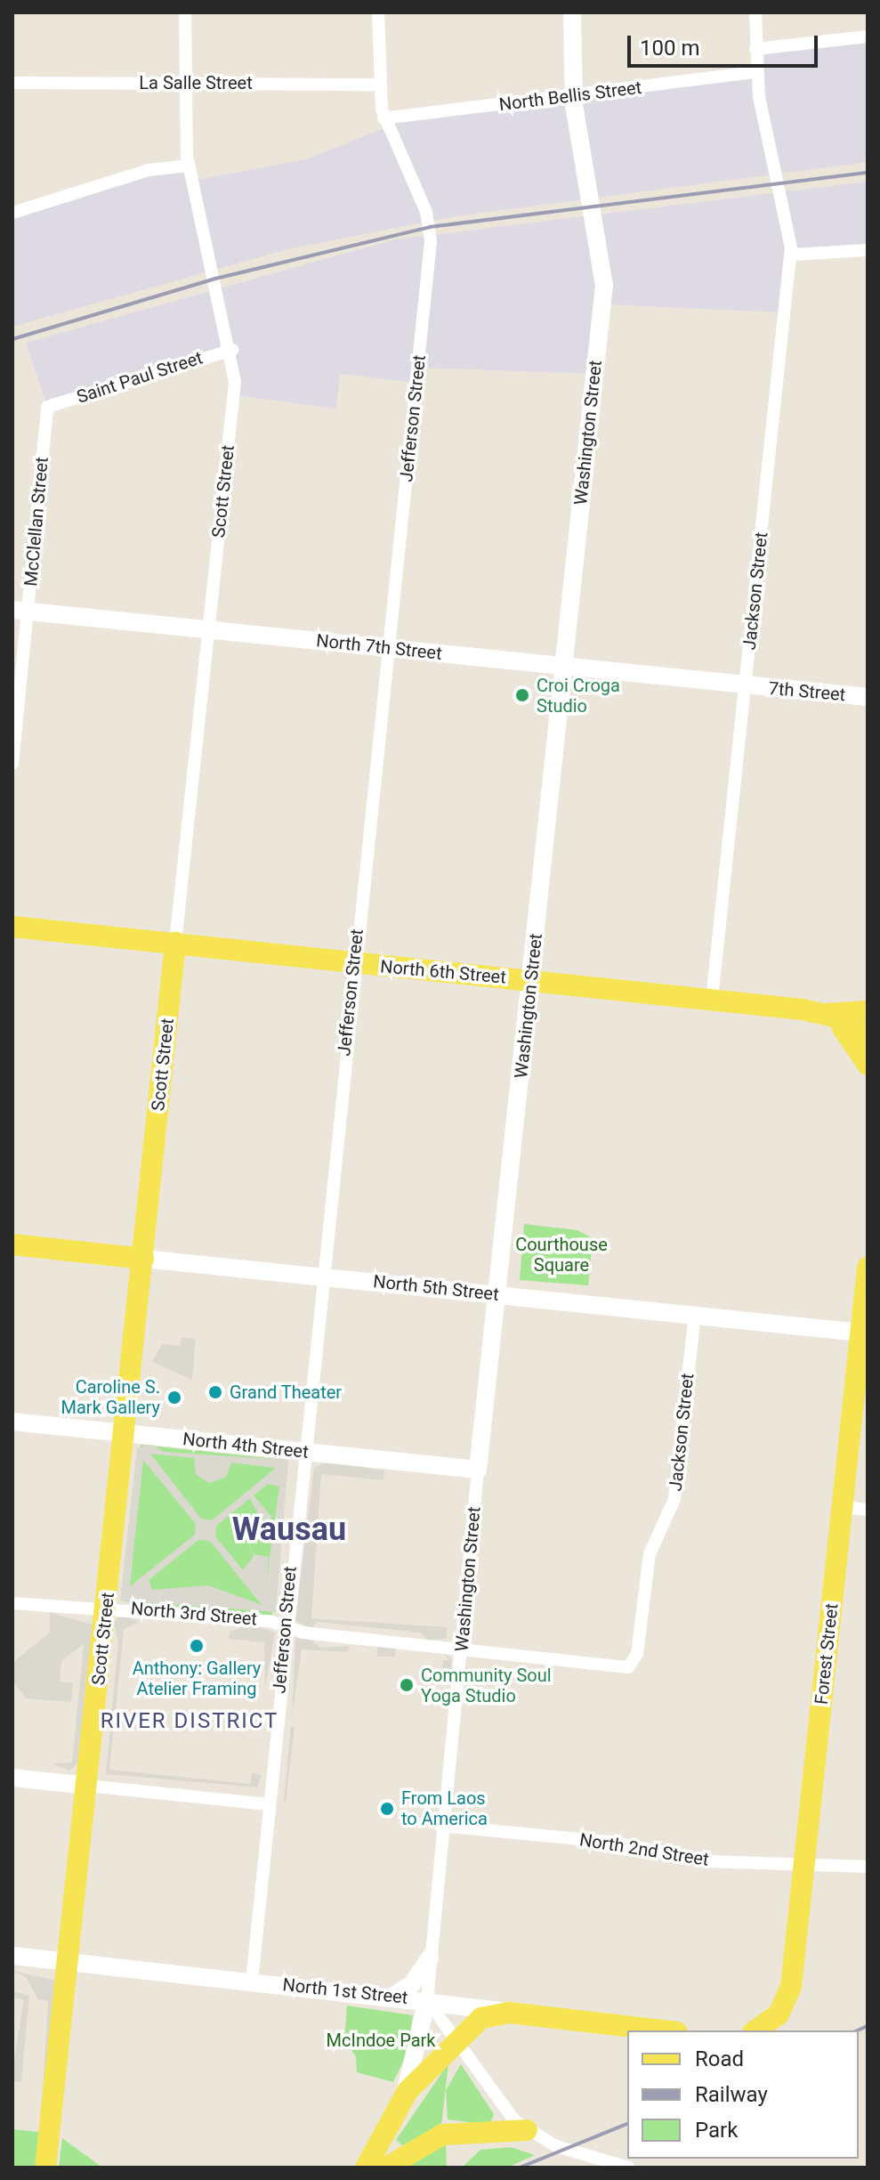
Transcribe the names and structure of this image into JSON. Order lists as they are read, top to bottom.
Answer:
{
  "streets": {
    "main road": [
      "Scott Street",
      "North 6th Street",
      "North 5th Street",
      "Forest Street",
      "North 1st Street"
    ],
    "street": [
      "La Salle Street",
      "North Bellis Street",
      "Saint Paul Street",
      "Jefferson Street",
      "Washington Street",
      "McClellan Street",
      "Jackson Street",
      "North 7th Street",
      "7th Street",
      "North 4th Street",
      "North 3rd Street",
      "North 2nd Street"
    ]
  },
  "crossings": [
    ["La Salle Street", "Jefferson Street"],
    ["La Salle Street", "Scott Street"],
    ["North Bellis Street", "Jefferson Street"],
    ["North Bellis Street", "Washington Street"],
    ["North Bellis Street", "Jackson Street"],
    ["Saint Paul Street", "Scott Street"],
    ["Saint Paul Street", "McClellan Street"],
    ["Jefferson Street", "North 7th Street"],
    ["Jefferson Street", "North 6th Street"],
    ["Jefferson Street", "North 5th Street"],
    ["Jefferson Street", "North 4th Street"],
    ["Jefferson Street", "North 3rd Street"],
    ["Jefferson Street", "North 1st Street"],
    ["Washington Street", "North 7th Street"],
    ["Washington Street", "North 6th Street"],
    ["Washington Street", "North 5th Street"],
    ["Washington Street", "North 4th Street"],
    ["Washington Street", "North 3rd Street"],
    ["Washington Street", "North 2nd Street"],
    ["Washington Street", "North 1st Street"],
    ["Scott Street", "North 7th Street"],
    ["Scott Street", "North 6th Street"],
    ["Scott Street", "North 5th Street"],
    ["Scott Street", "North 4th Street"],
    ["Scott Street", "North 3rd Street"],
    ["Scott Street", "North 1st Street"],
    ["McClellan Street", "North 7th Street"],
    ["Jackson Street", "North 7th Street"],
    ["Jackson Street", "7th Street"],
    ["Jackson Street", "North 6th Street"],
    ["Jackson Street", "North 5th Street"],
    ["Jackson Street", "North 3rd Street"],
    ["North 7th Street", "7th Street"],
    ["North 5th Street", "Forest Street"],
    ["Forest Street", "North 2nd Street"]
  ],
  "districts": ["Wausau", "RIVER DISTRICT"],
  "parks": ["Courthouse Square", "McIndoe Park"],
  "places": [
    "Croi Croga Studio",
    "Grand Theater",
    "Caroline S. Mark Gallery",
    "Anthony: Gallery Atelier Framing",
    "Community Soul Yoga Studio",
    "From Laos to America"
  ],
  "legend": ["Road", "Railway", "Park"],
  "scale_bar": "100 m"
}
